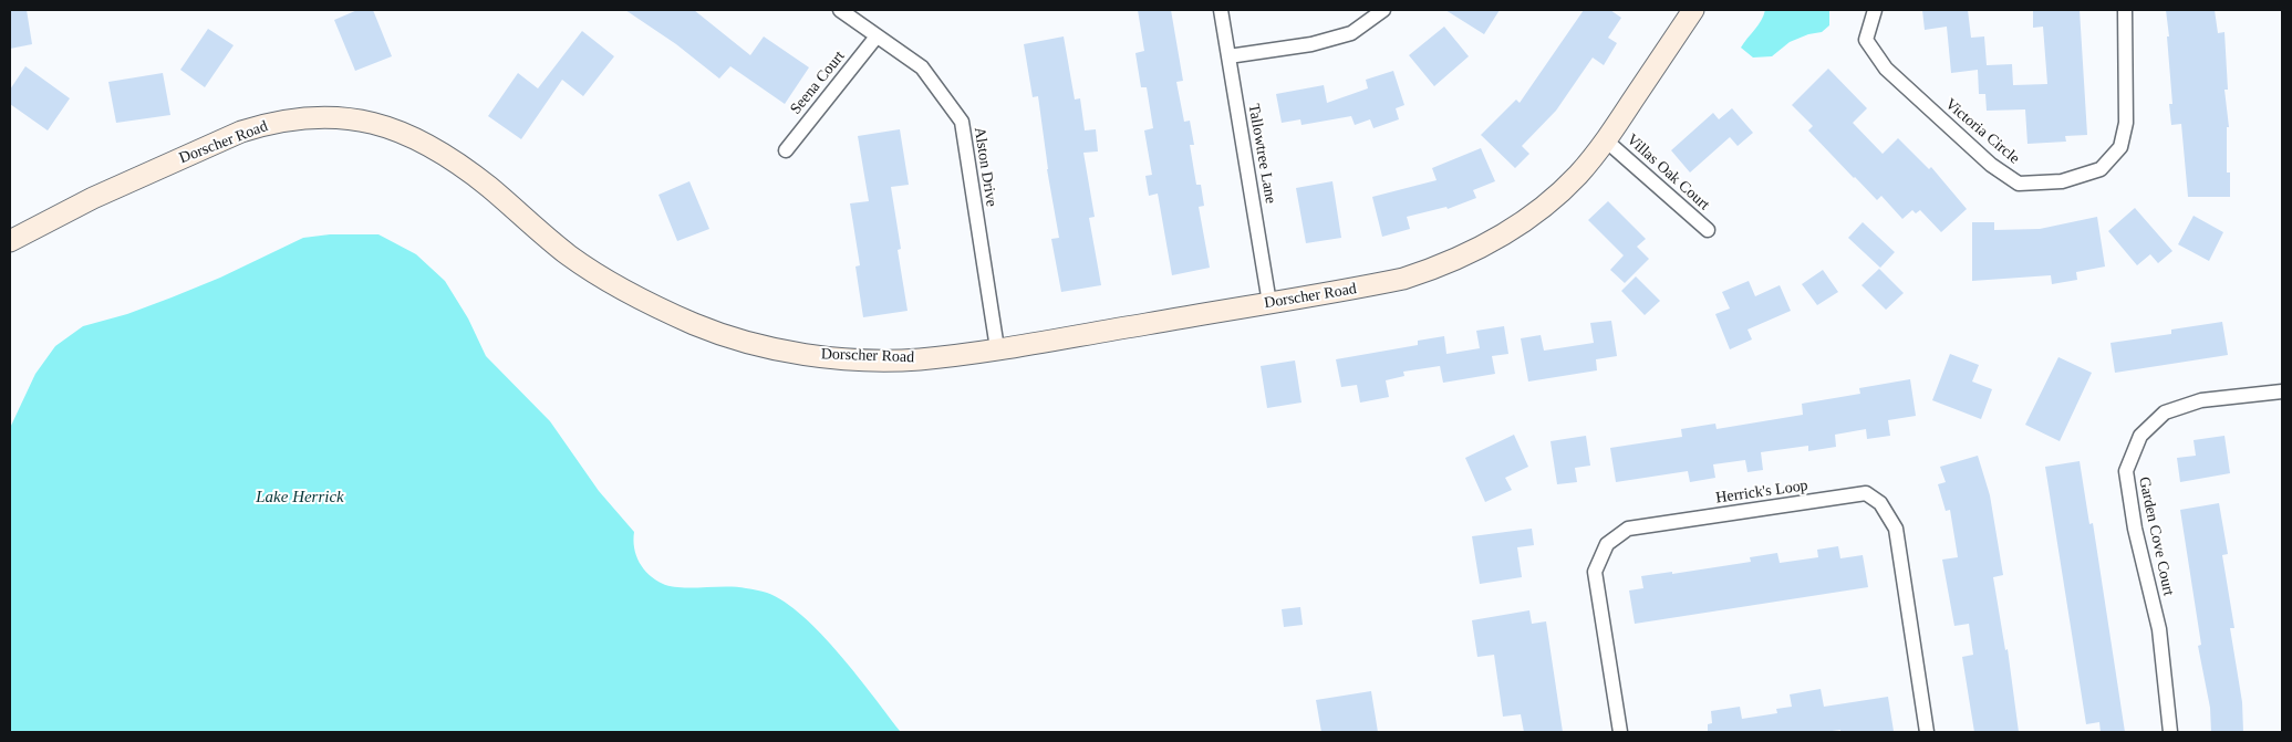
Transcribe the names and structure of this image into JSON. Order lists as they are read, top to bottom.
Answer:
{
  "streets": {
    "street": [
      "Seena Court",
      "Victoria Circle",
      "Dorscher Road",
      "Tallowtree Lane",
      "Alston Drive",
      "Villas Oak Court",
      "Herrick's Loop",
      "Garden Cove Court"
    ]
  },
  "crossings": [
    ["Seena Court", "Alston Drive"],
    ["Dorscher Road", "Tallowtree Lane"],
    ["Dorscher Road", "Alston Drive"],
    ["Dorscher Road", "Villas Oak Court"]
  ],
  "water": ["Lake Herrick"]
}
